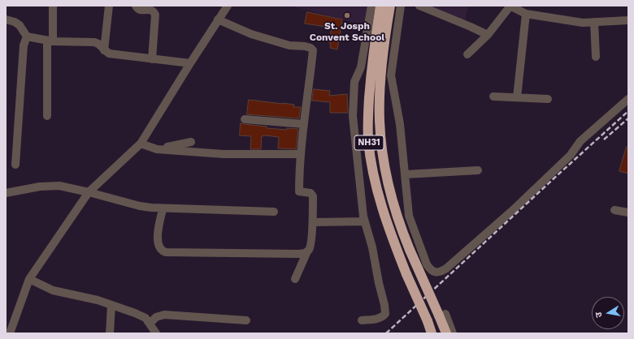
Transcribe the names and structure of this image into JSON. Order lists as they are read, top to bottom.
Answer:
{
  "streets": {
    "highway": ["NH31"]
  },
  "places": ["St. Josph Convent School"],
  "north": "left"
}
